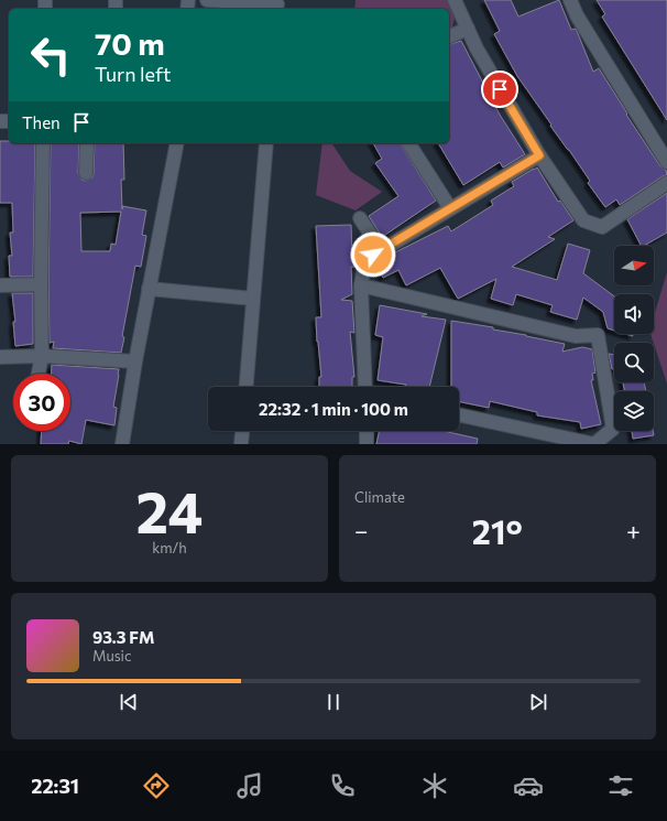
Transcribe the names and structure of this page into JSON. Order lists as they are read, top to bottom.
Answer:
{
  "north": "right",
  "page": {
    "turn": ["70 m", "Turn left"],
    "then": "Then",
    "limit": "30",
    "trip": "22:32 · 1 min · 100 m",
    "tile": [
      ["24", "km/h"],
      "Climate"
    ],
    "heat": ["−", "21°", "+"],
    "song": ["93.3 FM", "Music"],
    "tabs": "22:31"
  }
}
